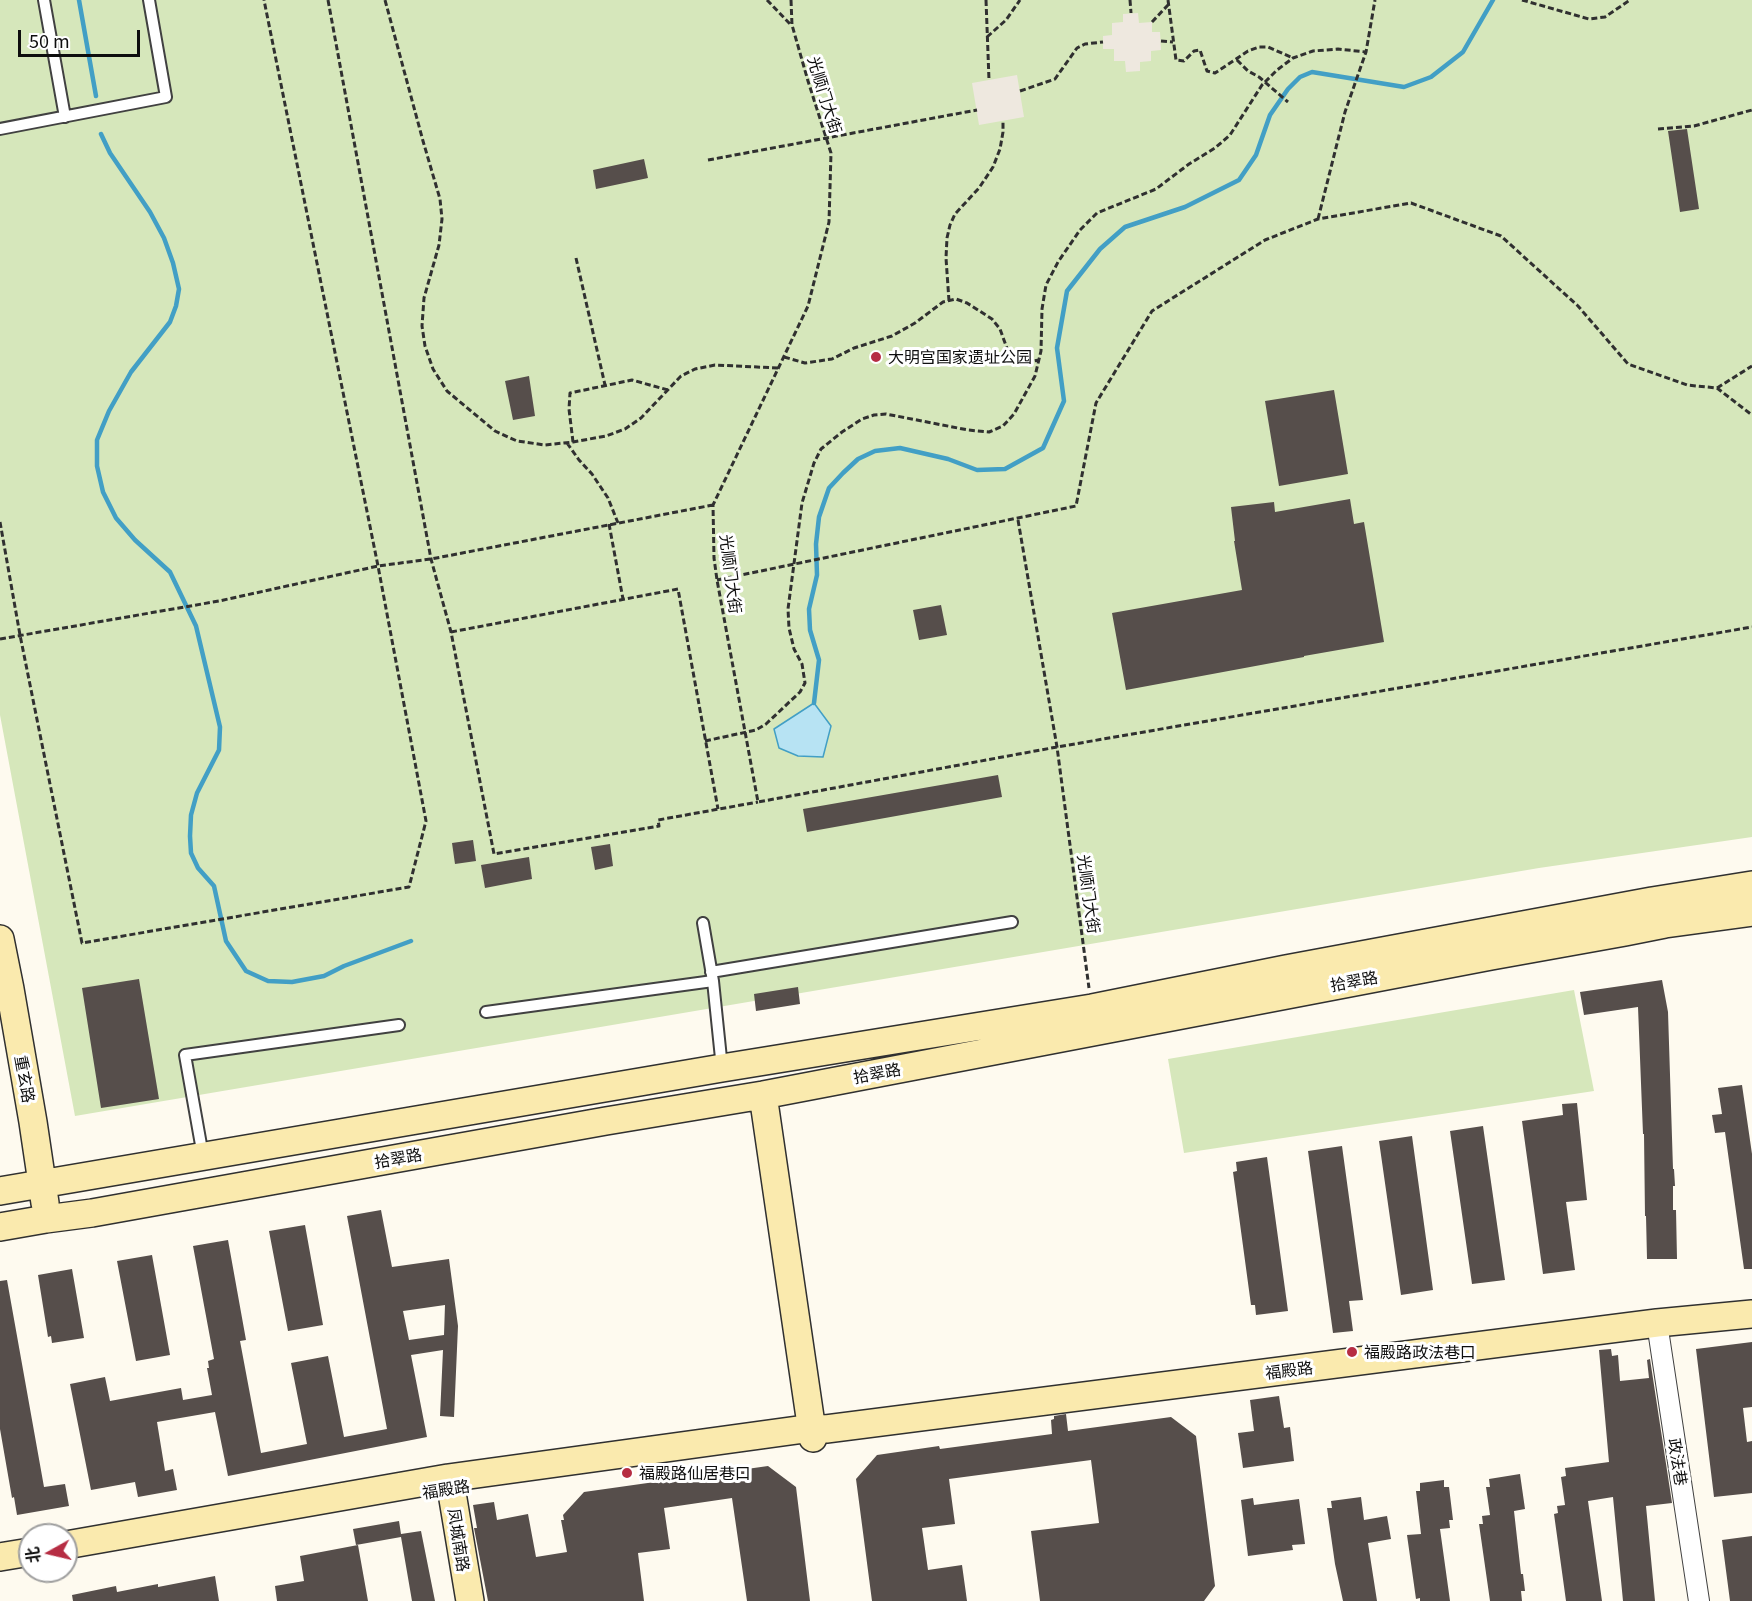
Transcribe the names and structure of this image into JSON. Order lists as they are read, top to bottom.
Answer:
{
  "streets": {
    "main road": [
      "拾翠路",
      "重玄路",
      "福殿路",
      "凤城南路"
    ],
    "street": ["政法巷"],
    "path": ["光顺门大街"]
  },
  "crossings": [
    ["光顺门大街", "拾翠路"],
    ["拾翠路", "重玄路"],
    ["福殿路", "政法巷"],
    ["福殿路", "凤城南路"]
  ],
  "places": ["大明宫国家遗址公园", "福殿路政法巷口", "福殿路仙居巷口"],
  "scale_bar": "50 m",
  "north": "left"
}
